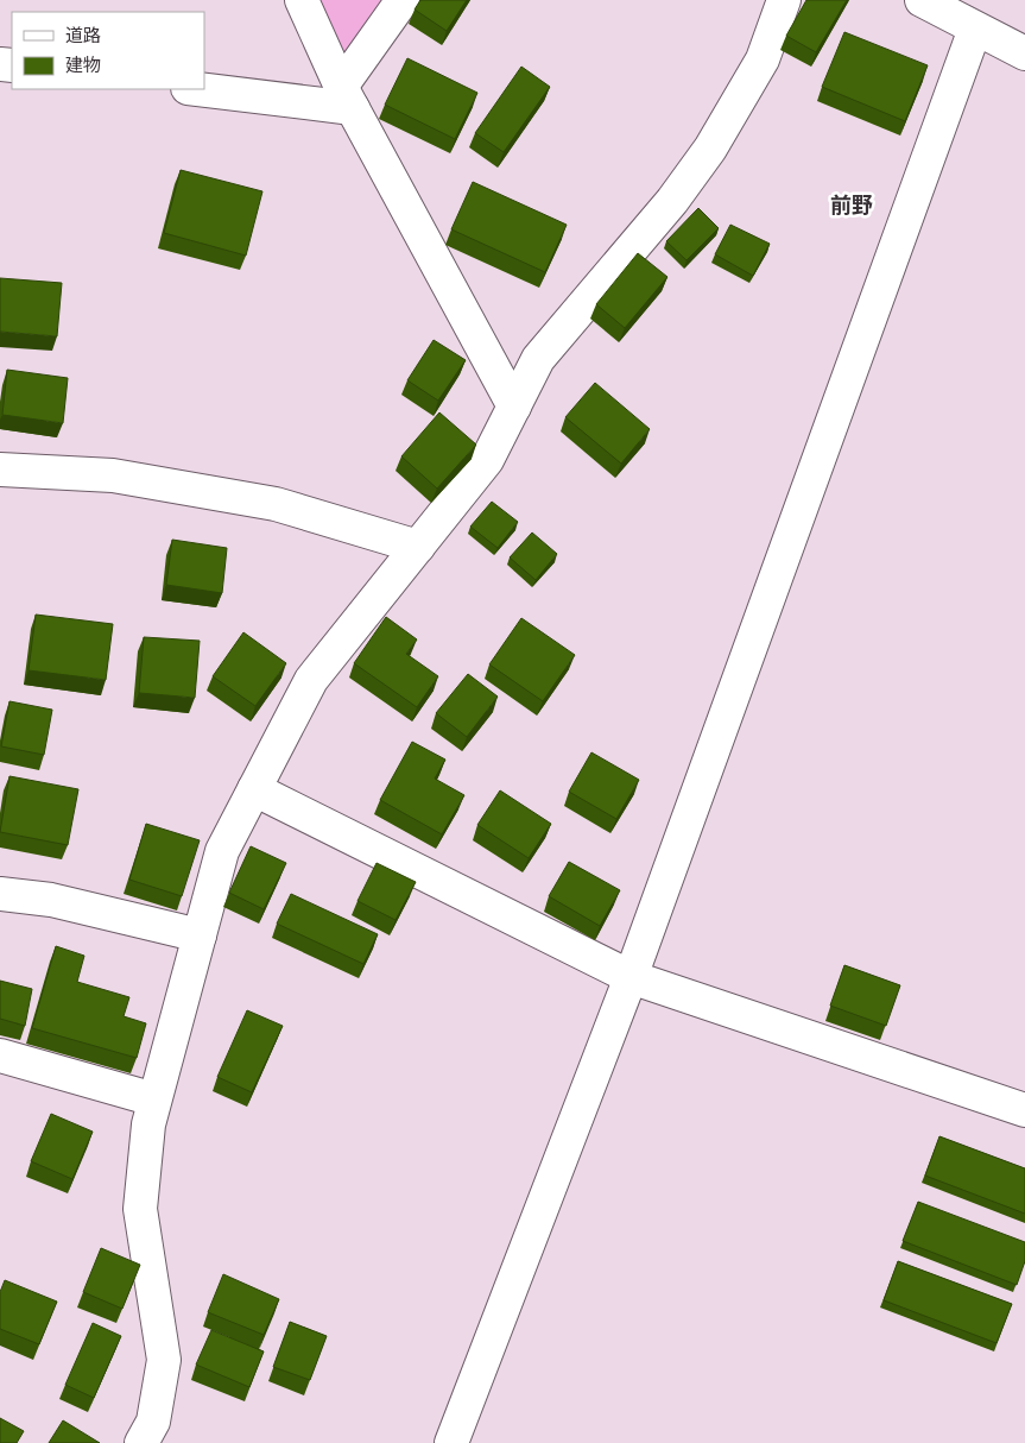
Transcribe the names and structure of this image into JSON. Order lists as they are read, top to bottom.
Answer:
{
  "districts": ["前野"],
  "legend": ["道路", "建物"]
}
